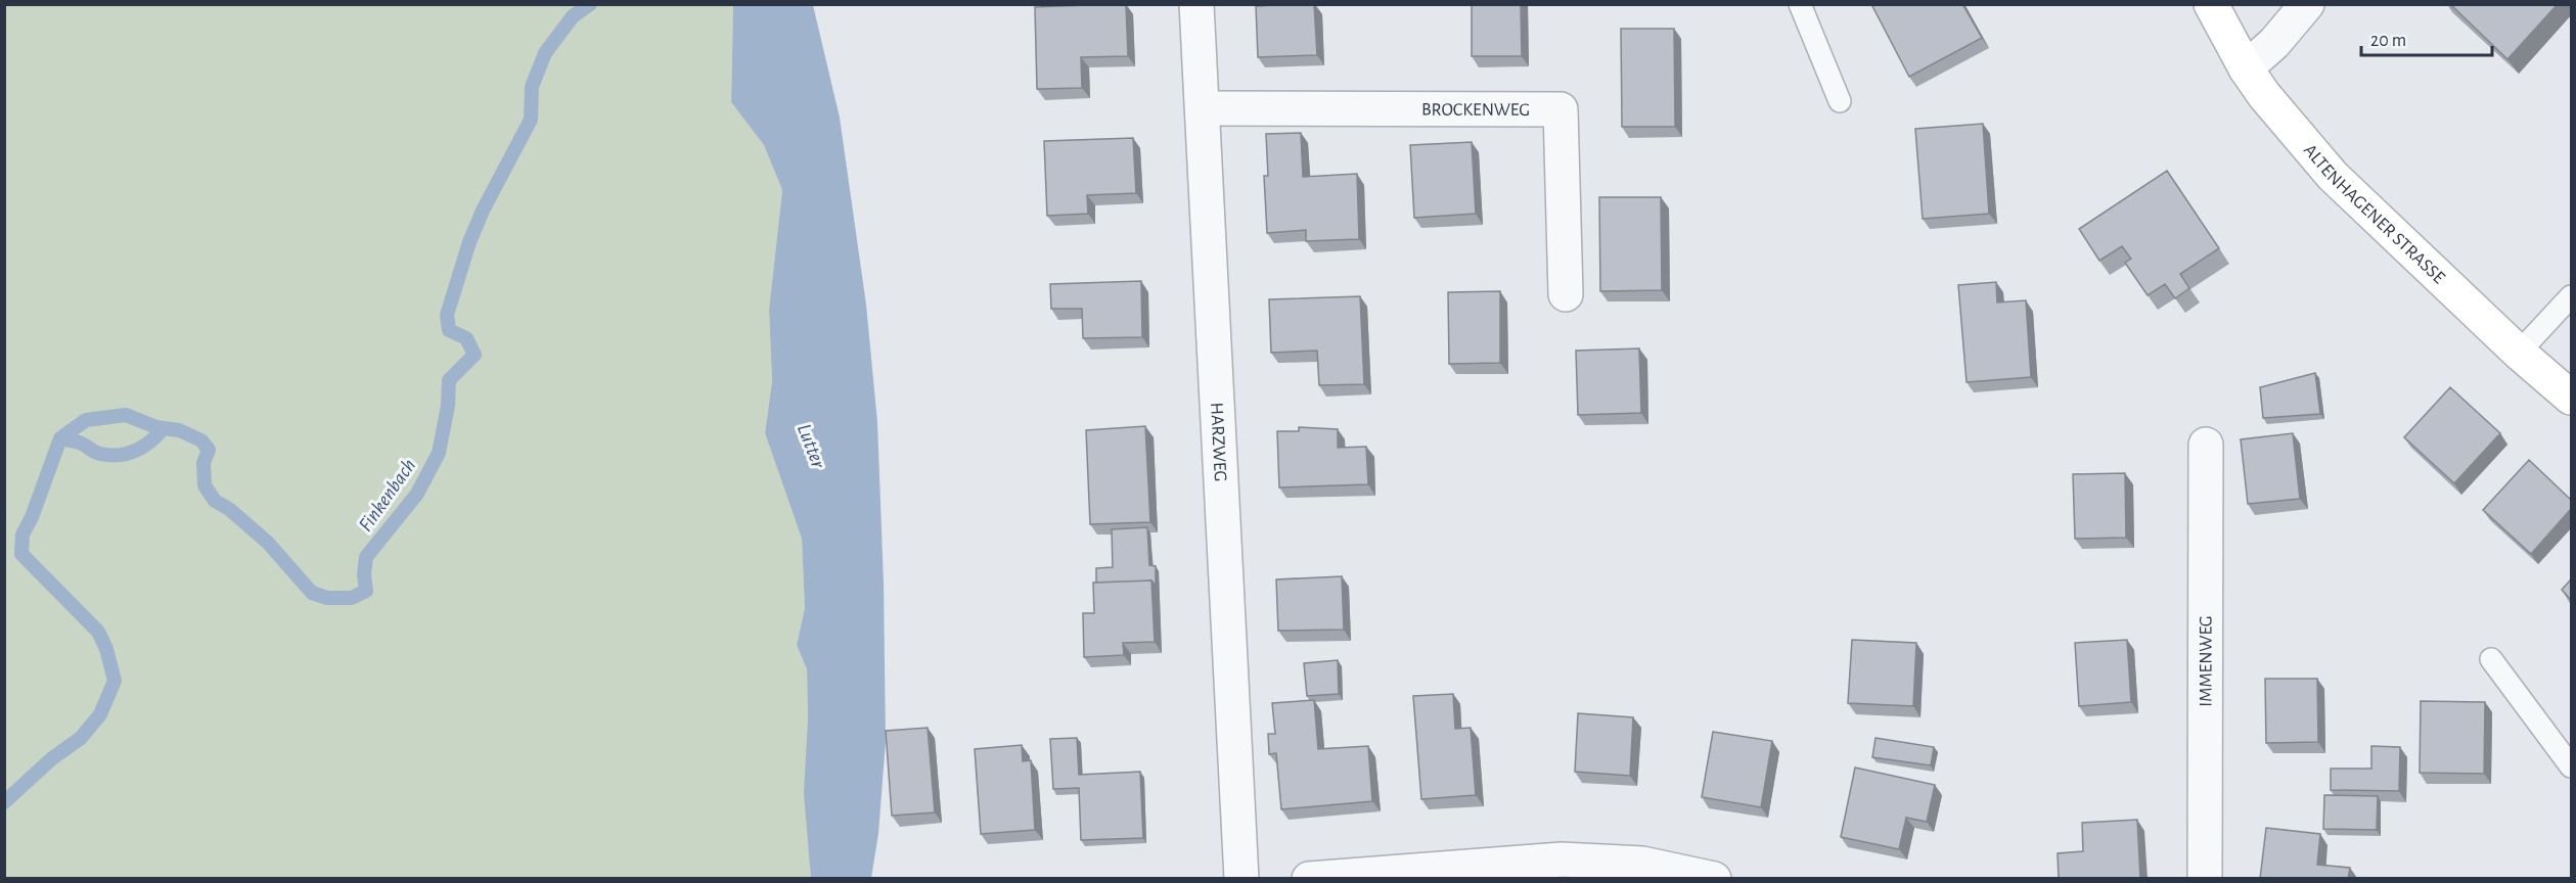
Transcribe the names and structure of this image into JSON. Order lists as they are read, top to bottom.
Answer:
{
  "streets": {
    "main road": ["ALTENHAGENER STRASSE"],
    "street": ["BROCKENWEG", "HARZWEG", "IMMENWEG"]
  },
  "crossings": [
    ["BROCKENWEG", "HARZWEG"]
  ],
  "water": ["Lutter", "Finkenbach"],
  "scale_bar": "20 m"
}
